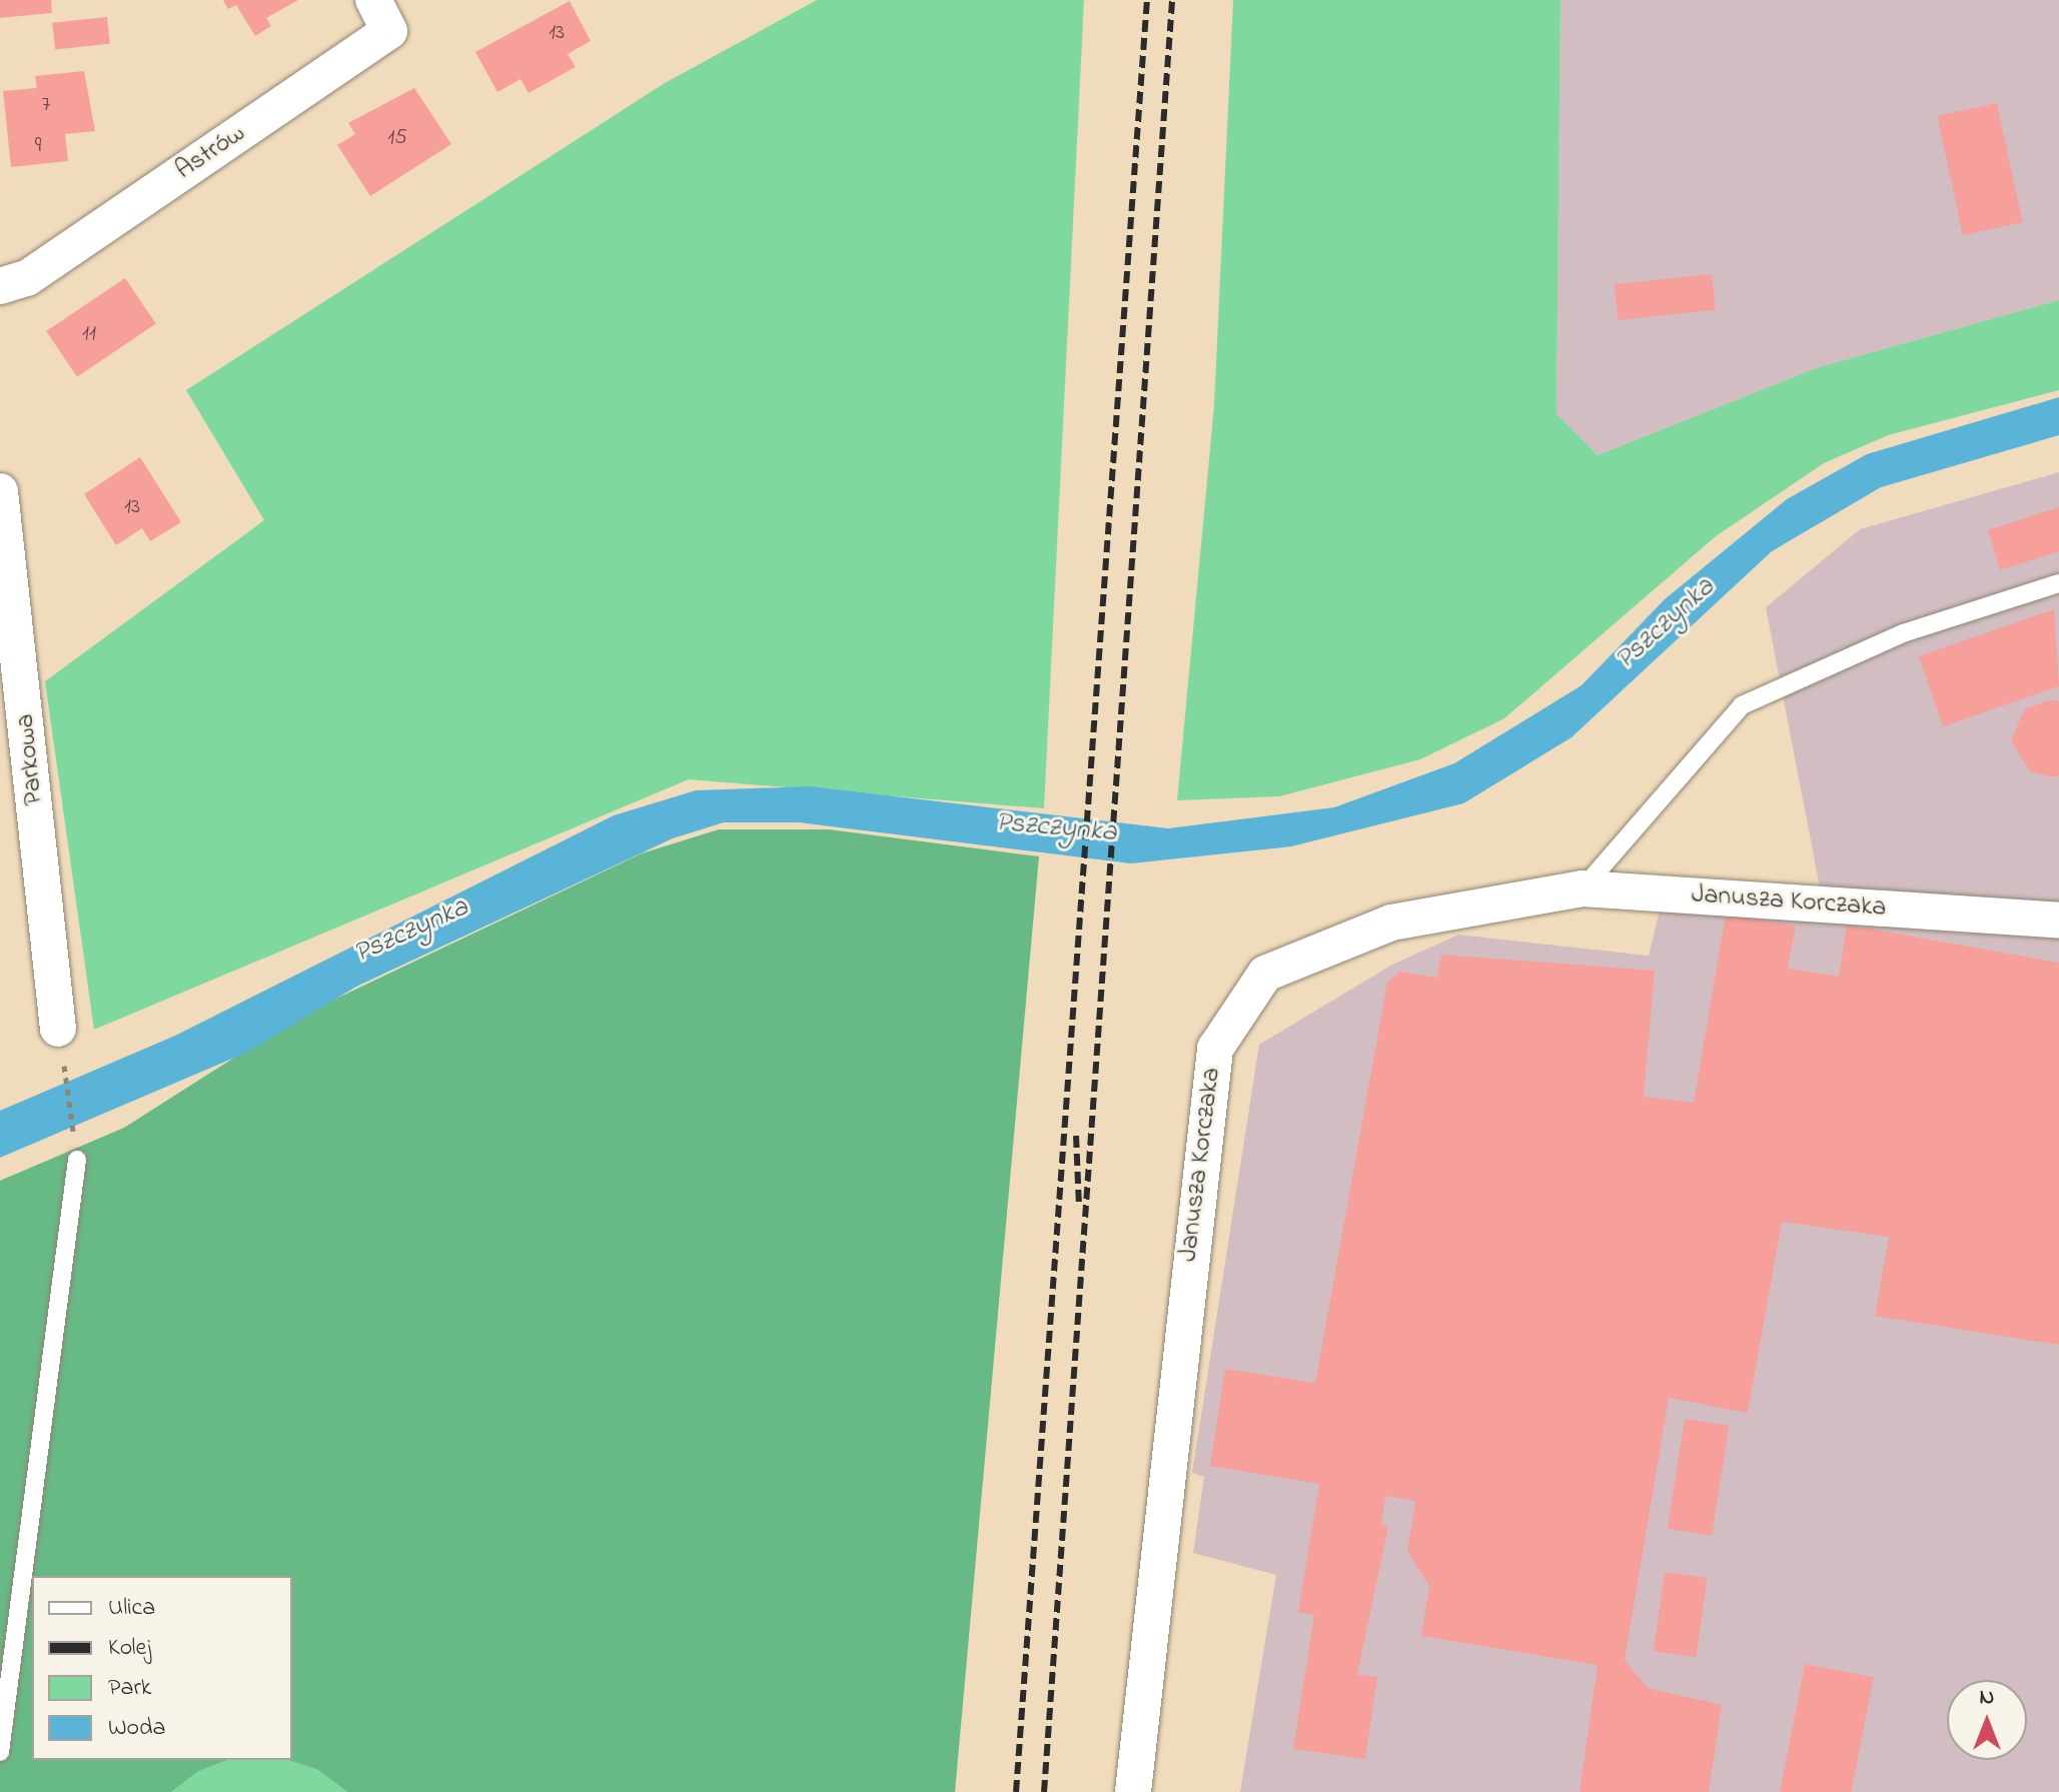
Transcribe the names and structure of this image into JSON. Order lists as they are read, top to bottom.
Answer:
{
  "streets": {
    "street": ["Astrów", "Parkowa", "Janusza Korczaka"]
  },
  "water": ["Pszczynka"],
  "house_numbers": [
    "13",
    "7",
    "15",
    "9",
    "11",
    "13"
  ],
  "legend": [
    "Ulica",
    "Kolej",
    "Park",
    "Woda"
  ],
  "north": "top"
}
